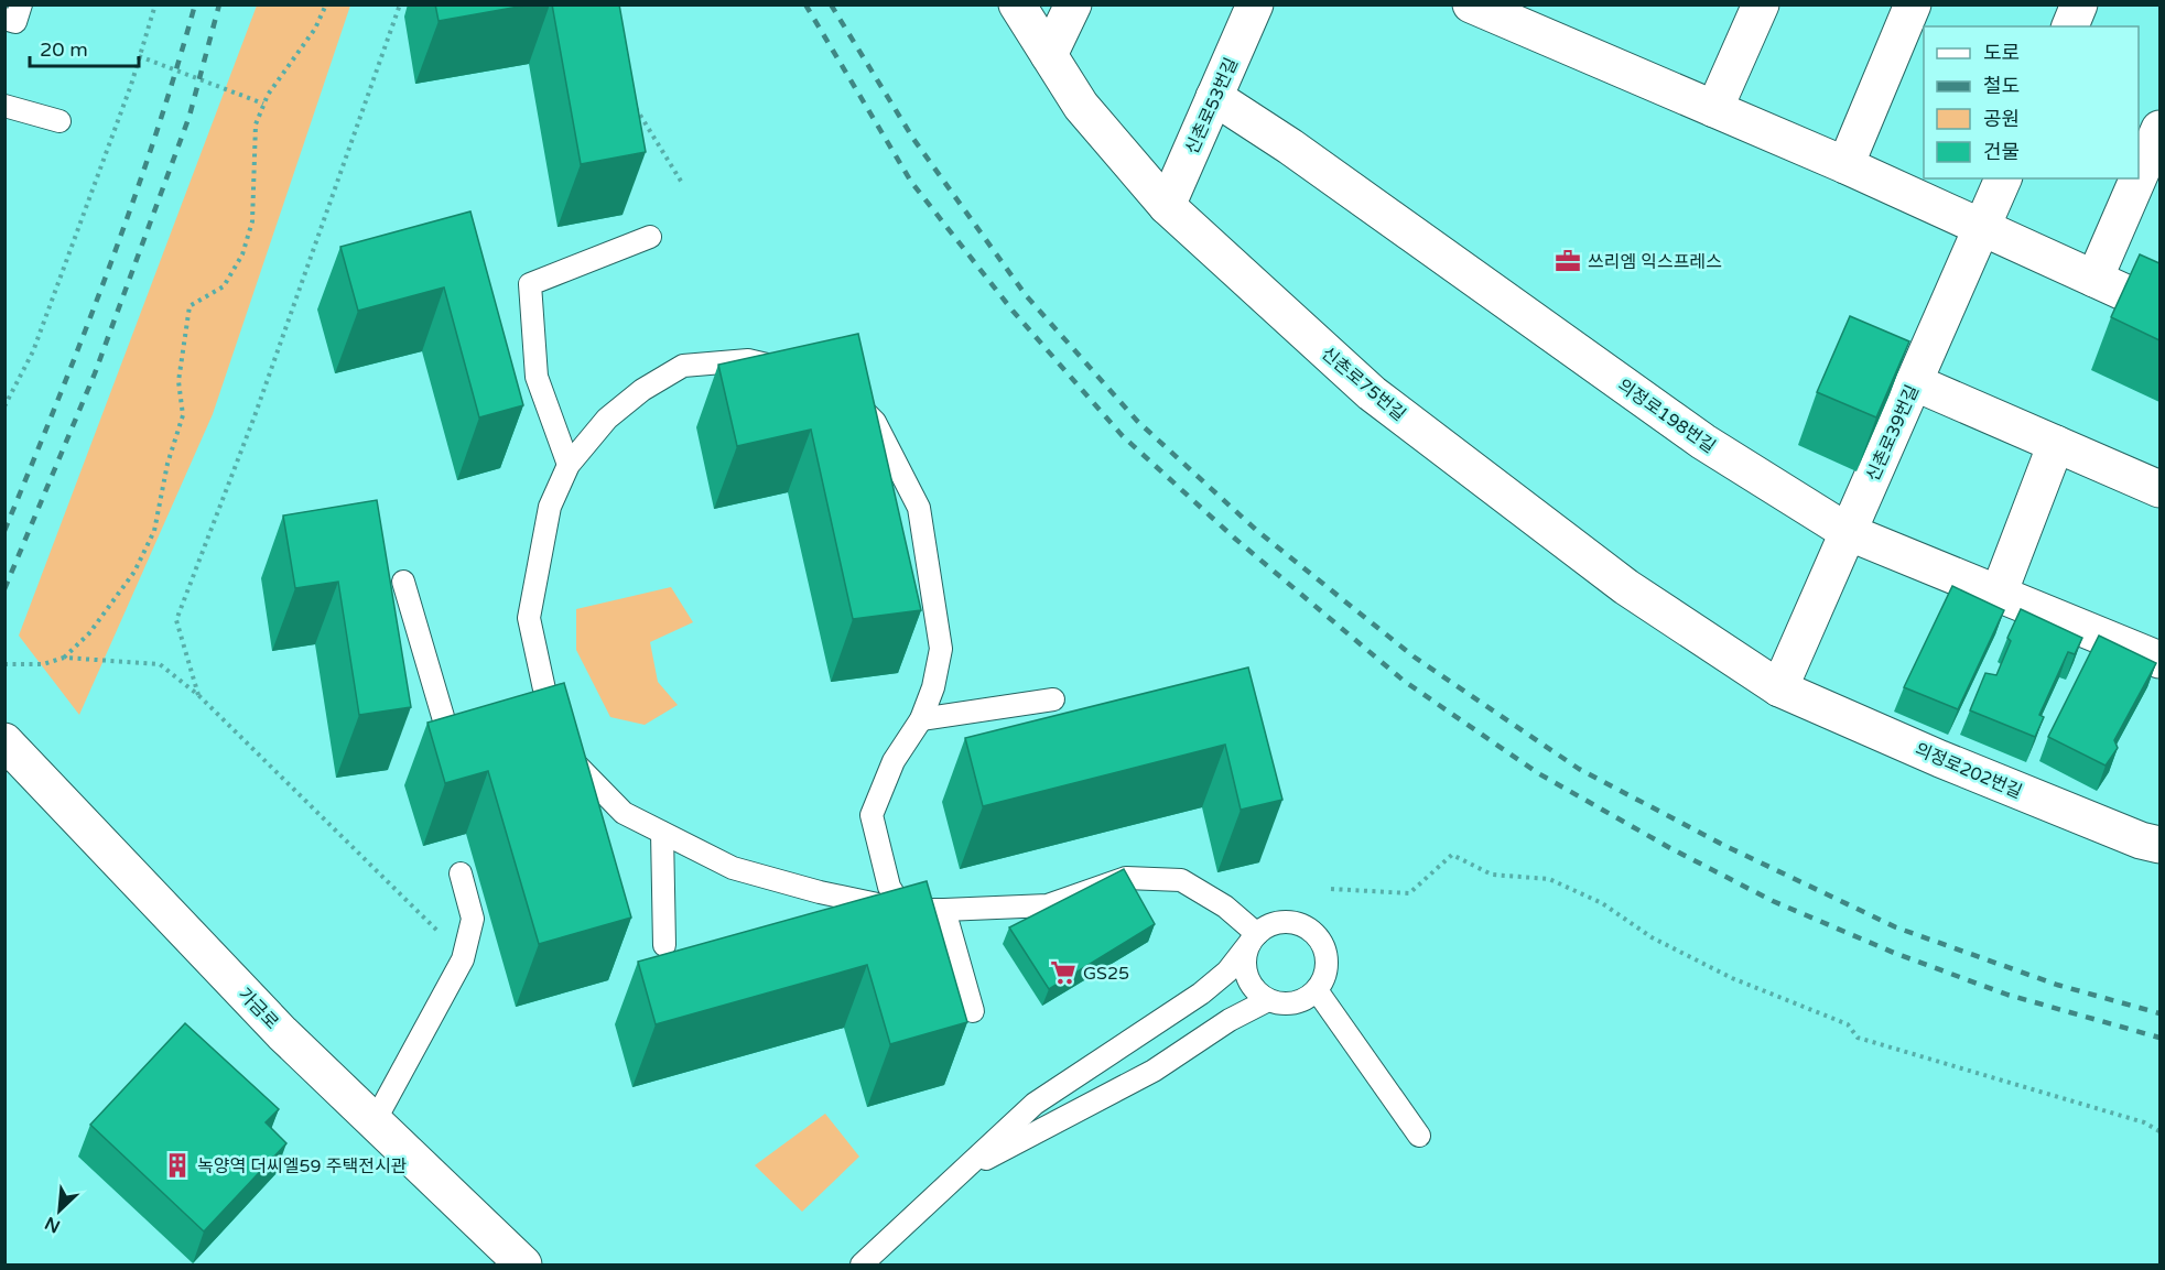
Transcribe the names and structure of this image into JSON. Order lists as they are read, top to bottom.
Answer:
{
  "streets": {
    "street": [
      "신촌로53번길",
      "신촌로75번길",
      "의정로198번길",
      "신촌로39번길",
      "의정로202번길",
      "가금로"
    ]
  },
  "crossings": [
    ["신촌로53번길", "신촌로75번길"],
    ["신촌로53번길", "의정로198번길"],
    ["신촌로75번길", "신촌로39번길"],
    ["신촌로75번길", "의정로202번길"],
    ["의정로198번길", "신촌로39번길"],
    ["신촌로39번길", "의정로202번길"]
  ],
  "places": {
    "office": ["쓰리엠 익스프레스"],
    "supermarket": ["GS25"],
    "building": ["녹양역 더씨엘59 주택전시관"]
  },
  "legend": [
    "도로",
    "철도",
    "공원",
    "건물"
  ],
  "scale_bar": "20 m",
  "north": "bottom left"
}
